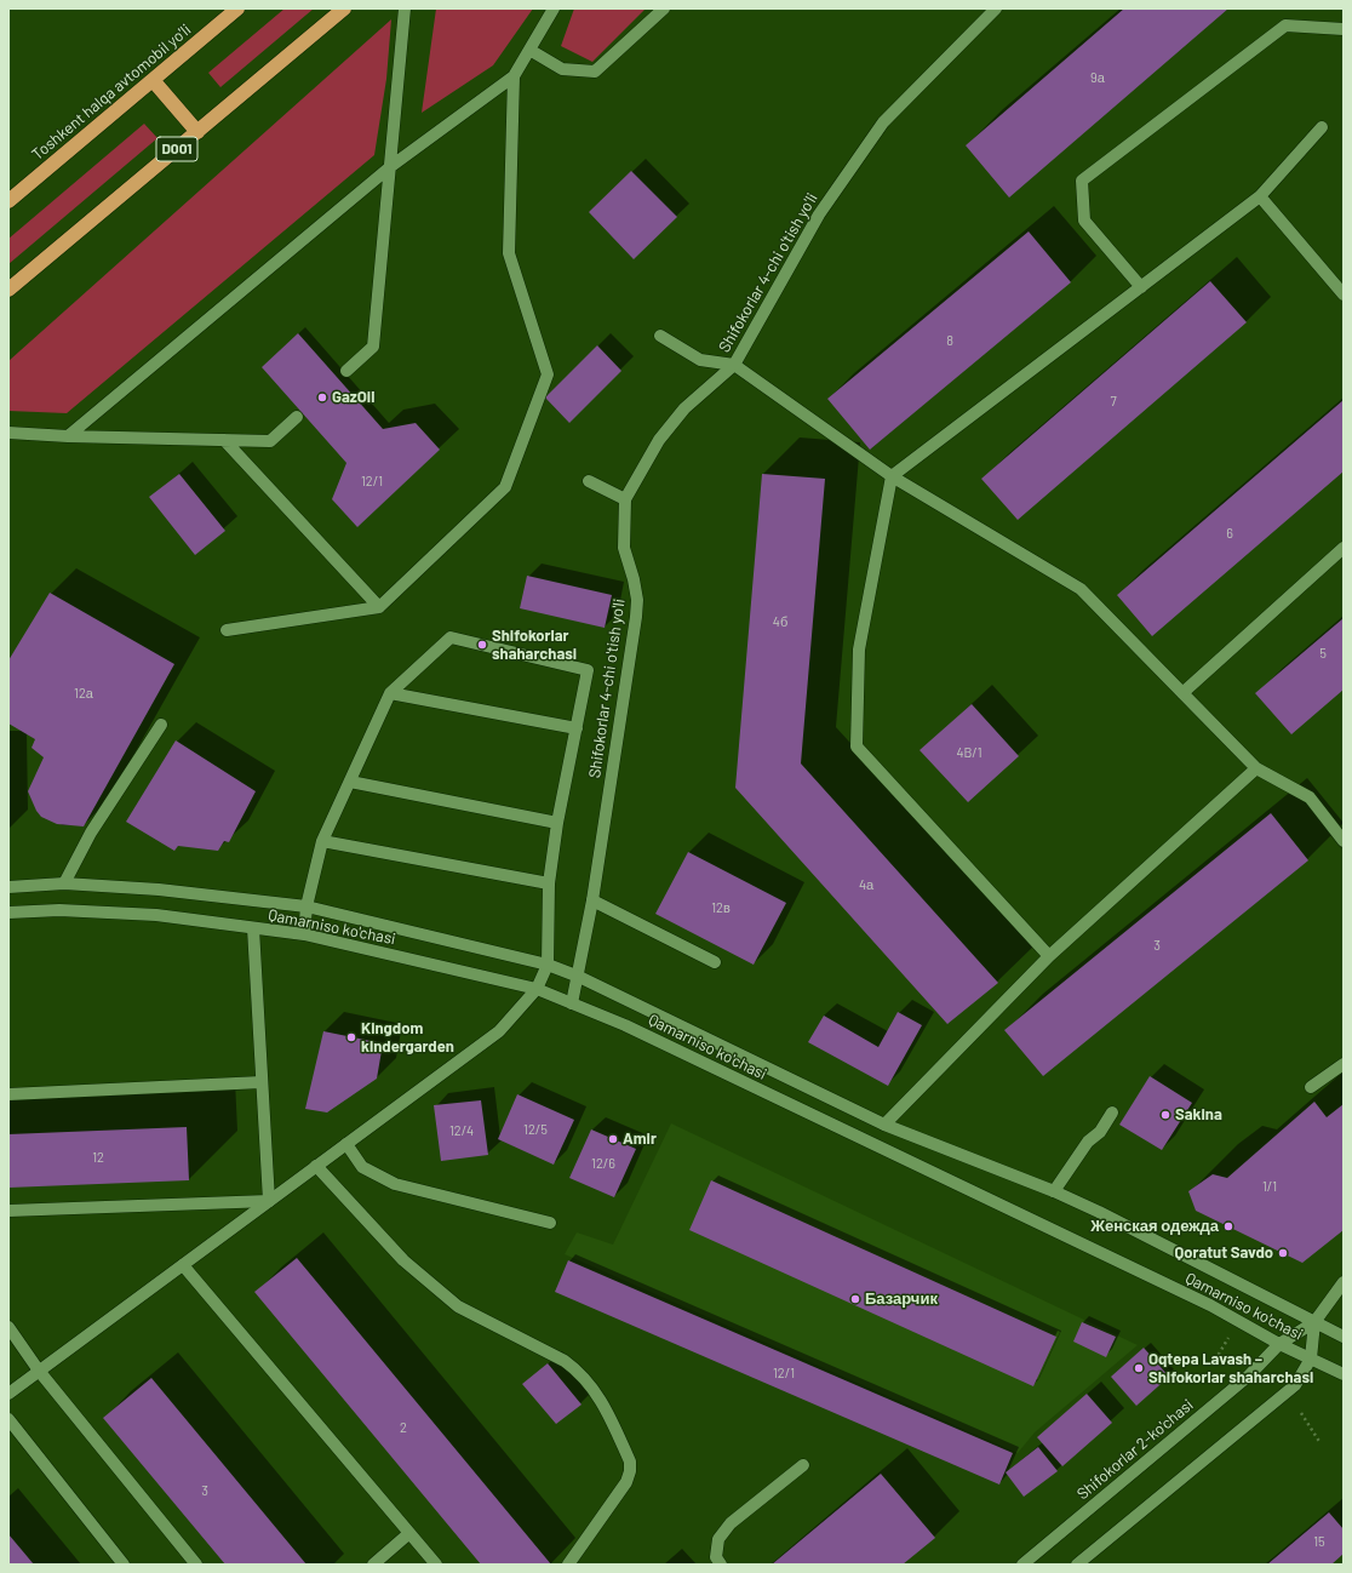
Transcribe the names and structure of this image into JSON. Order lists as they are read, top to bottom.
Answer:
{
  "streets": {
    "highway": ["Toshkent halqa avtomobil yo'li", "D001"],
    "main road": ["Shifokorlar 4-chi o'tish yo'li", "Qamarniso ko'chasi", "Shifokorlar 2-ko'chasi"]
  },
  "crossings": [
    ["Shifokorlar 4-chi o'tish yo'li", "Qamarniso ko'chasi"],
    ["Qamarniso ko'chasi", "Shifokorlar 2-ko'chasi"]
  ],
  "places": [
    "GazOil",
    "Shifokorlar shaharchasi",
    "Kingdom kindergarden",
    "Sakina",
    "Amir",
    "Женская одежда",
    "Qoratut Savdo",
    "Базарчик",
    "Oqtepa Lavash – Shifokorlar shaharchasi"
  ],
  "house_numbers": [
    "9а",
    "8",
    "7",
    "12/1",
    "6",
    "4б",
    "5",
    "12а",
    "4B/1",
    "4а",
    "12в",
    "3",
    "12/5",
    "12/4",
    "12",
    "12/6",
    "1/1",
    "12/1",
    "2",
    "3",
    "15"
  ]
}
